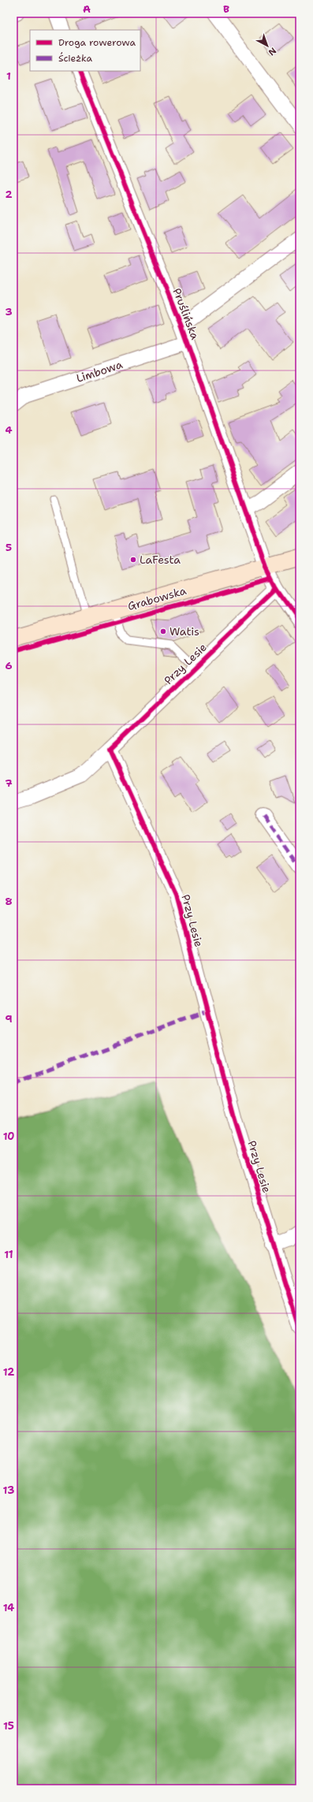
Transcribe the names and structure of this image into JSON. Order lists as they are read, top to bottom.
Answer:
{
  "streets": {
    "street": [
      "Pruślińska",
      "Limbowa",
      "Grabowska",
      "Przy Lesie"
    ]
  },
  "crossings": [
    ["Pruślińska", "Limbowa"],
    ["Pruślińska", "Grabowska"],
    ["Pruślińska", "Przy Lesie"]
  ],
  "places": ["LaFesta", "Watis"],
  "legend": ["Droga rowerowa", "Ścieżka"],
  "north": "bottom right",
  "grid": {
    "columns": ["A", "B"],
    "rows": [
      "1",
      "2",
      "3",
      "4",
      "5",
      "6",
      "7",
      "8",
      "9",
      "10",
      "11",
      "12",
      "13",
      "14",
      "15"
    ]
  }
}
